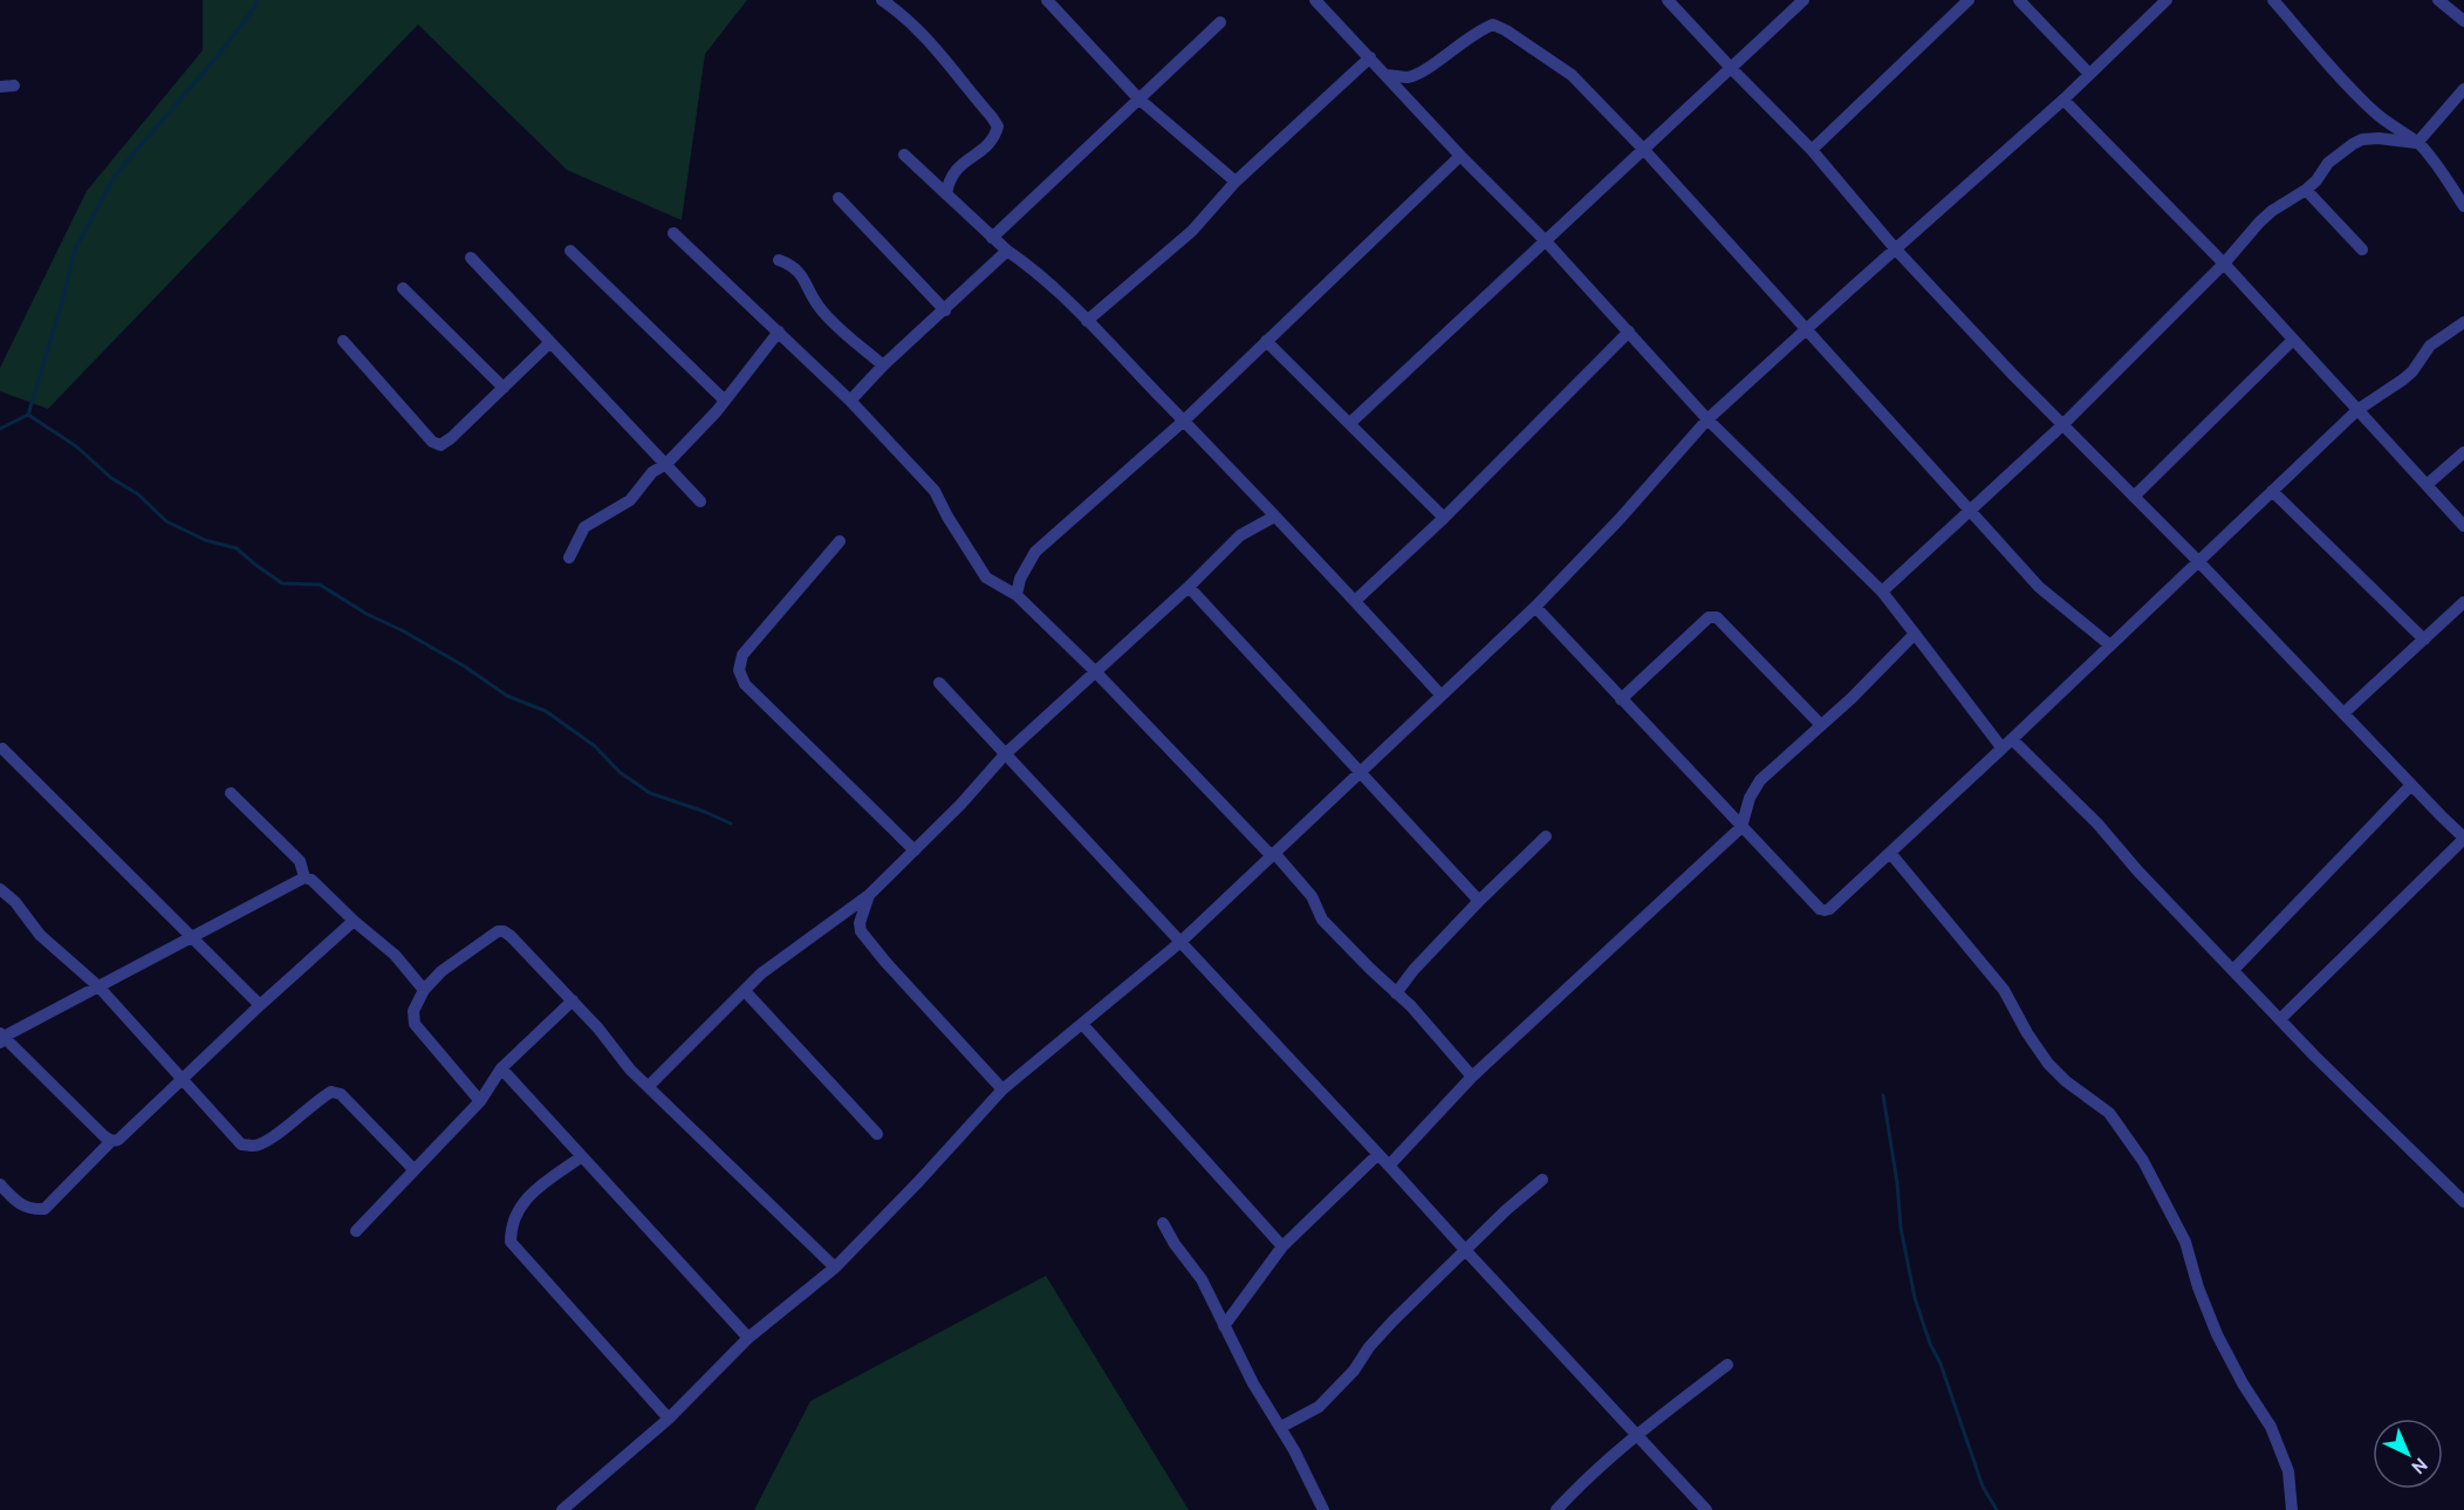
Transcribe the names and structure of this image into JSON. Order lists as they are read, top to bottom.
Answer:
{
  "north": "bottom right"
}
